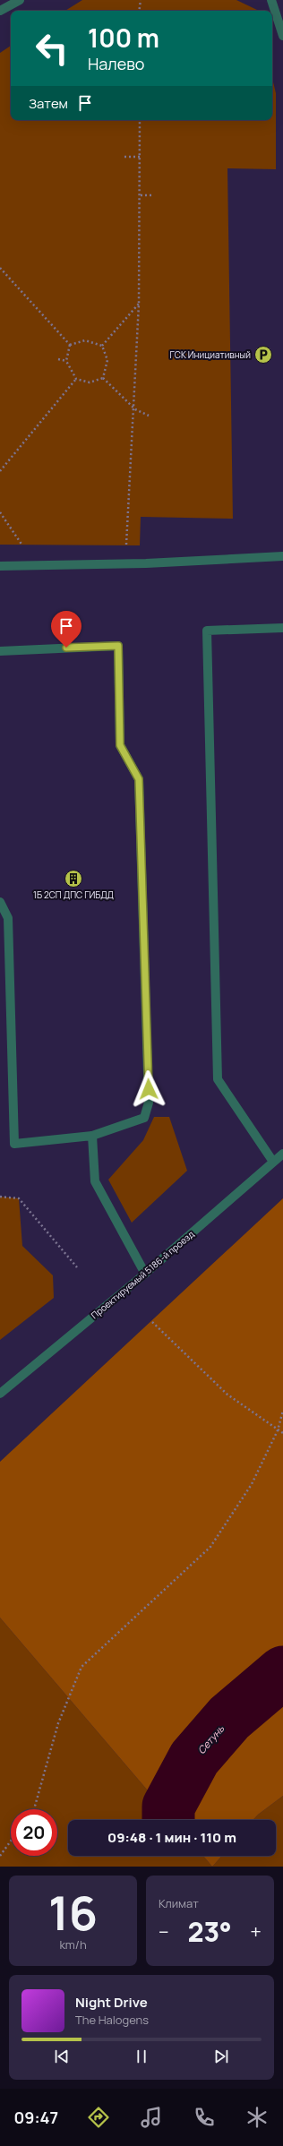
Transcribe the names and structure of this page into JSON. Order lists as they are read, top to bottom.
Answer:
{
  "streets": {
    "street": ["Проектируемый 5186-й проезд"]
  },
  "water": ["Сетунь"],
  "places": {
    "parking": ["ГСК Инициативный"],
    "building": ["1Б 2СП ДПС ГИБДД"]
  },
  "page": {
    "turn": ["100 m", "Налево"],
    "then": "Затем",
    "limit": "20",
    "trip": "09:48 · 1 мин · 110 m",
    "tile": [
      ["16", "km/h"],
      "Климат"
    ],
    "heat": ["−", "23°", "+"],
    "song": ["Night Drive", "The Halogens"],
    "tabs": "09:47"
  }
}
